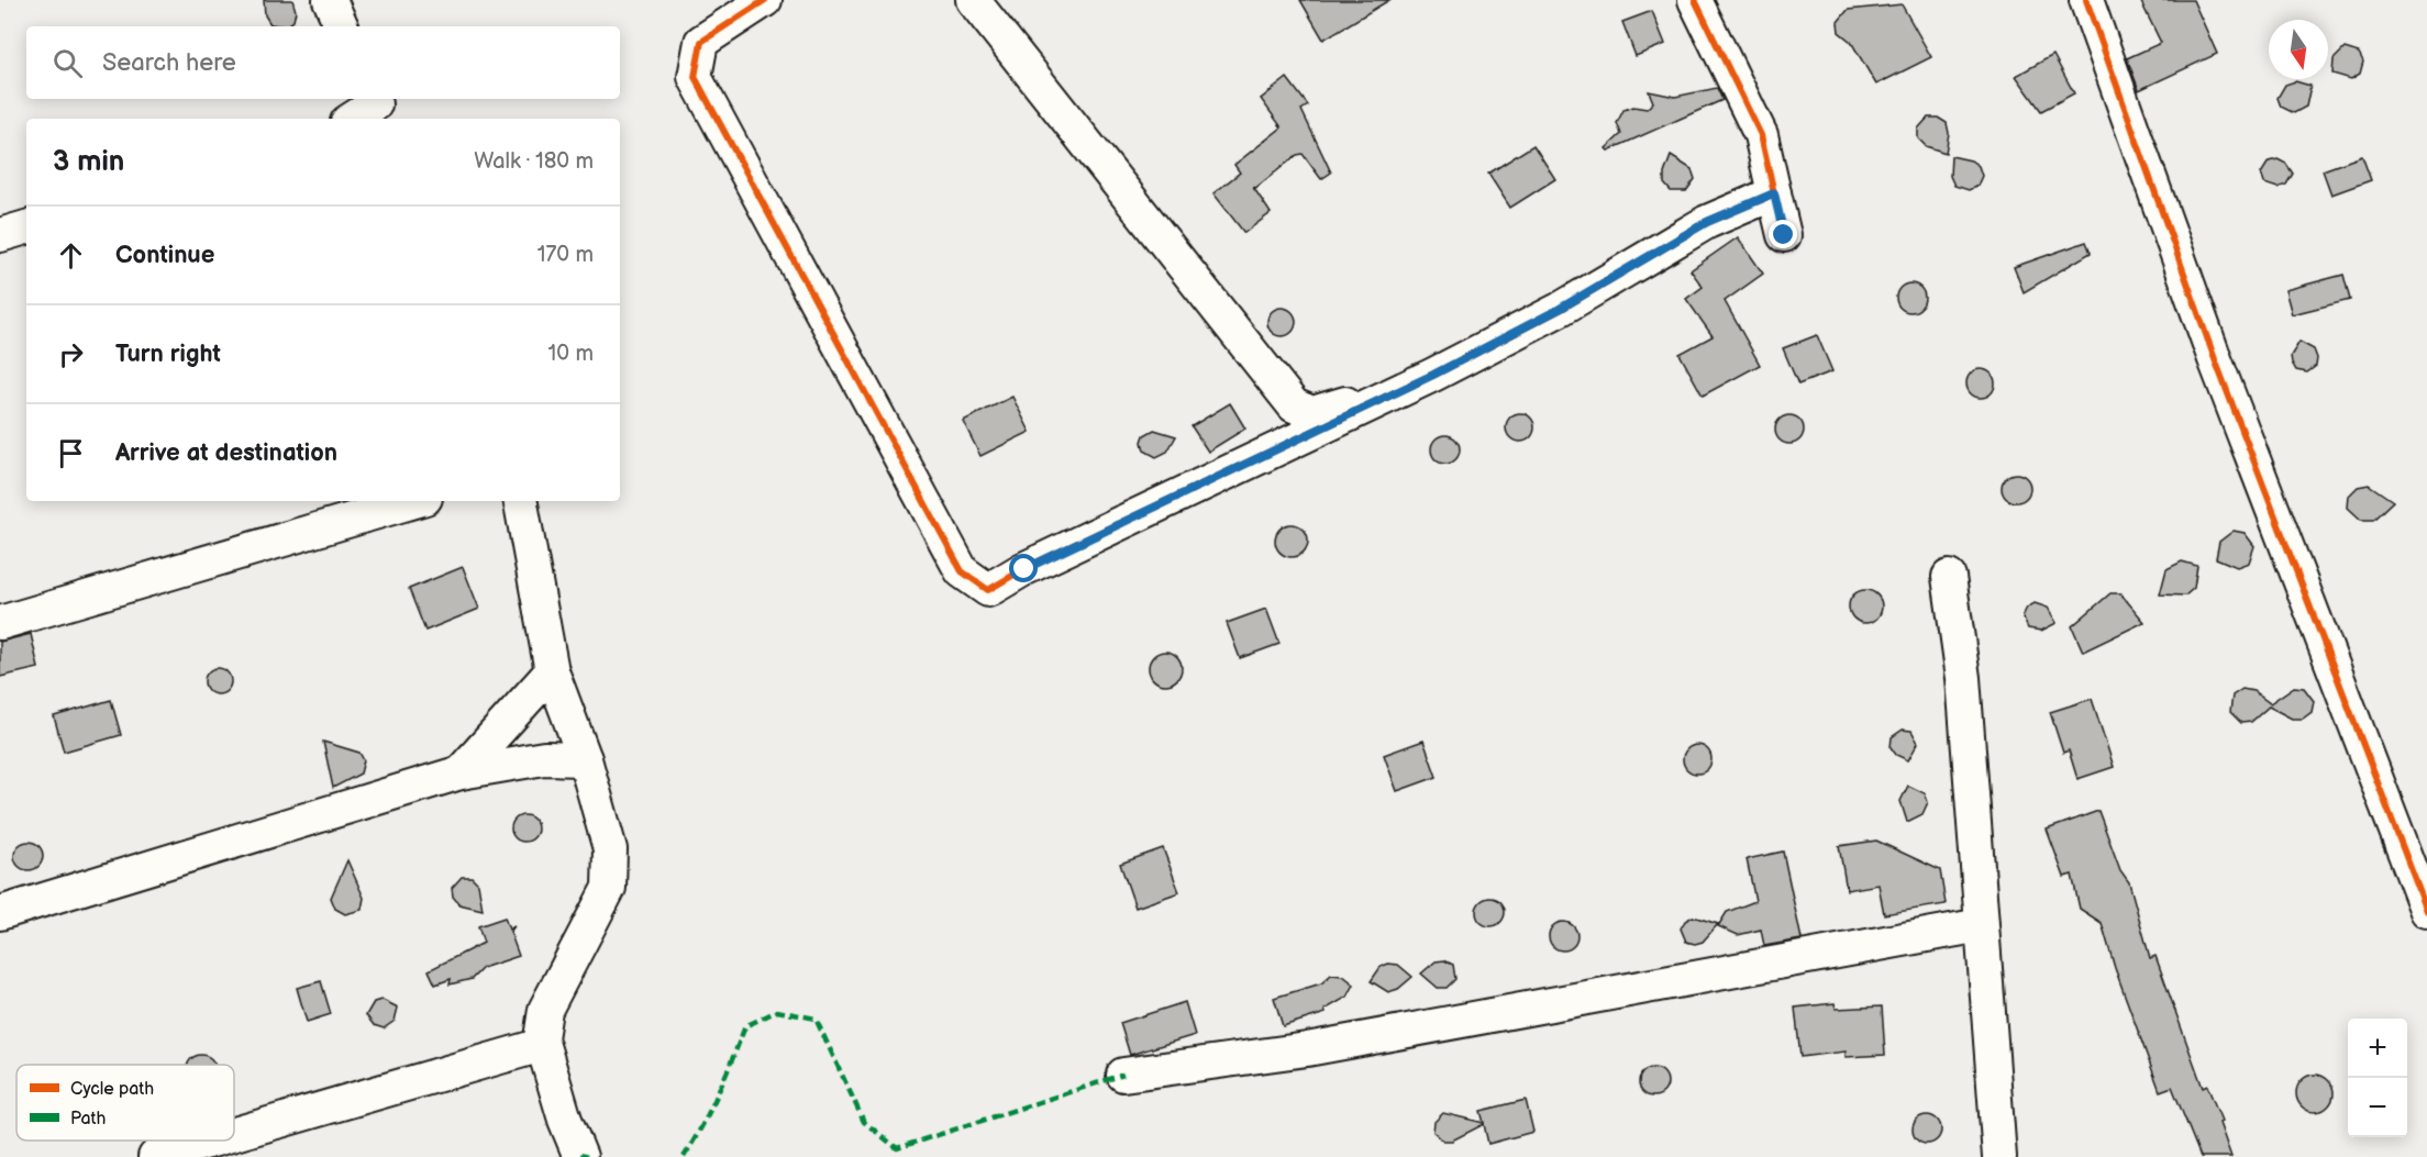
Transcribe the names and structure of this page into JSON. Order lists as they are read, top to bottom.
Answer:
{
  "legend": ["Cycle path", "Path"],
  "north": "bottom",
  "page": {
    "search": "Search here",
    "heading": ["3 min", "Walk · 180 m"],
    "list": [
      ["Continue", "170 m"],
      ["Turn right", "10 m"],
      "Arrive at destination"
    ],
    "map_buttons": ["+", "−"]
  }
}
